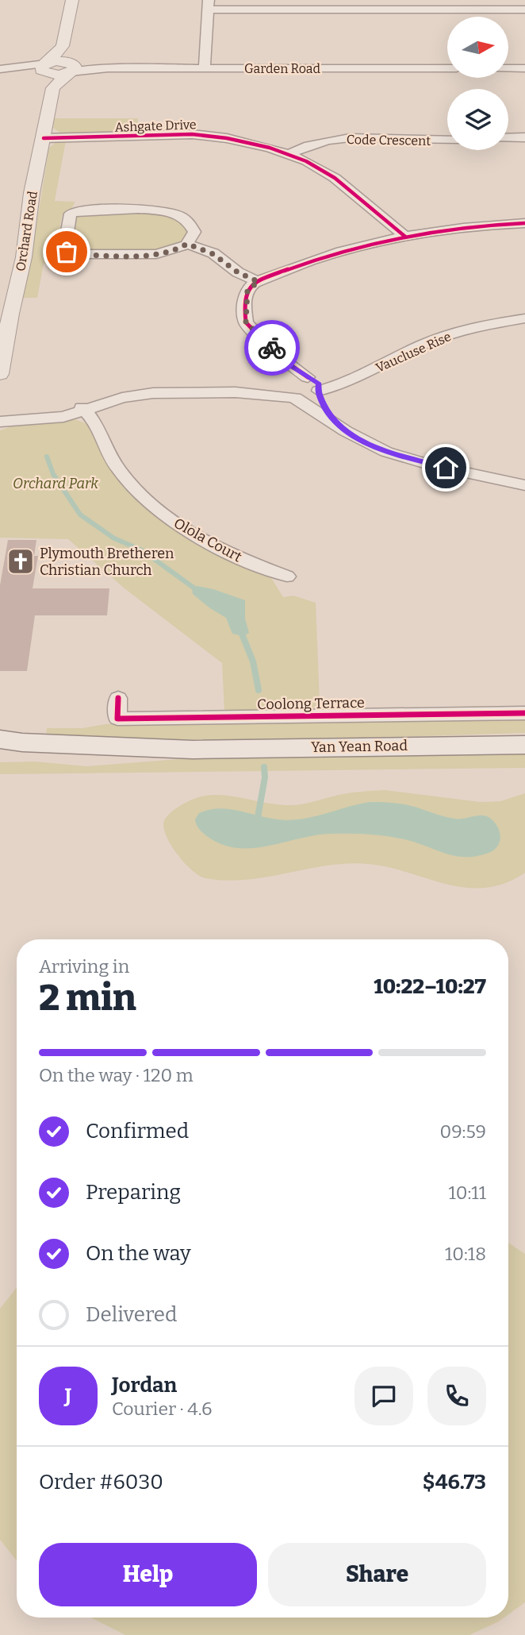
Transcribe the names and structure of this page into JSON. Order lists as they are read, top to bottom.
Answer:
{
  "streets": {
    "main road": ["Yan Yean Road"],
    "street": [
      "Garden Road",
      "Ashgate Drive",
      "Code Crescent",
      "Orchard Road",
      "Vaucluse Rise",
      "Olola Court",
      "Coolong Terrace"
    ]
  },
  "crossings": [
    ["Ashgate Drive", "Code Crescent"],
    ["Ashgate Drive", "Orchard Road"]
  ],
  "parks": ["Orchard Park"],
  "places": {
    "church": ["Plymouth Bretheren Christian Church"]
  },
  "north": "right",
  "page": {
    "heading": ["2 min", "Arriving in", "10:22–10:27"],
    "panel": [
      "Jordan",
      "Courier · 4.6",
      "Order #6030",
      "$46.73"
    ],
    "bar": "On the way · 120 m",
    "list": [
      ["Confirmed", "09:59"],
      ["Preparing", "10:11"],
      ["On the way", "10:18"],
      "Delivered"
    ],
    "round": "J",
    "buttons": ["Help", "Share"]
  }
}
